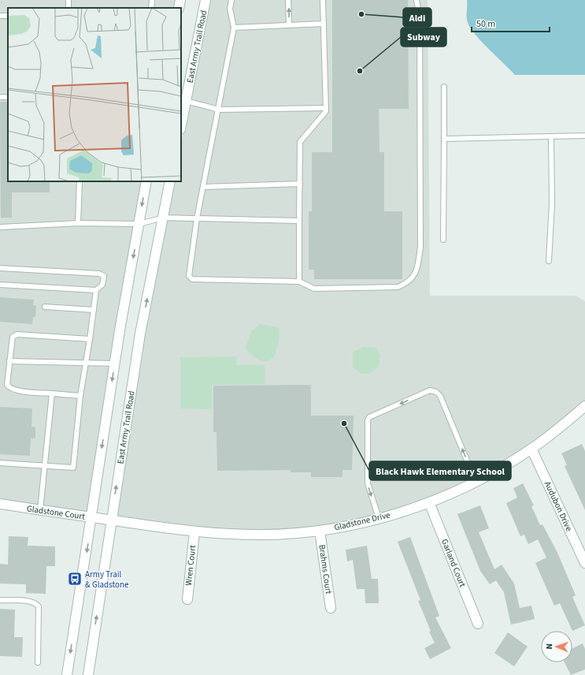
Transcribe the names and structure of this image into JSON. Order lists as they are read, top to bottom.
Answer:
{
  "streets": {
    "main road": [
      "East Army Trail Road",
      "Audubon Drive",
      "Gladstone Court",
      "Gladstone Drive",
      "Garland Court",
      "Wren Court",
      "Brahms Court"
    ]
  },
  "crossings": [
    ["East Army Trail Road", "Gladstone Court"],
    ["East Army Trail Road", "Gladstone Drive"],
    ["Audubon Drive", "Gladstone Drive"],
    ["Gladstone Court", "Gladstone Drive"],
    ["Gladstone Drive", "Garland Court"],
    ["Gladstone Drive", "Wren Court"],
    ["Gladstone Drive", "Brahms Court"]
  ],
  "places": {
    "other": ["Aldi", "Subway", "Black Hawk Elementary School"],
    "bus stop": ["Army Trail & Gladstone"]
  },
  "scale_bar": "50 m",
  "north": "left"
}
